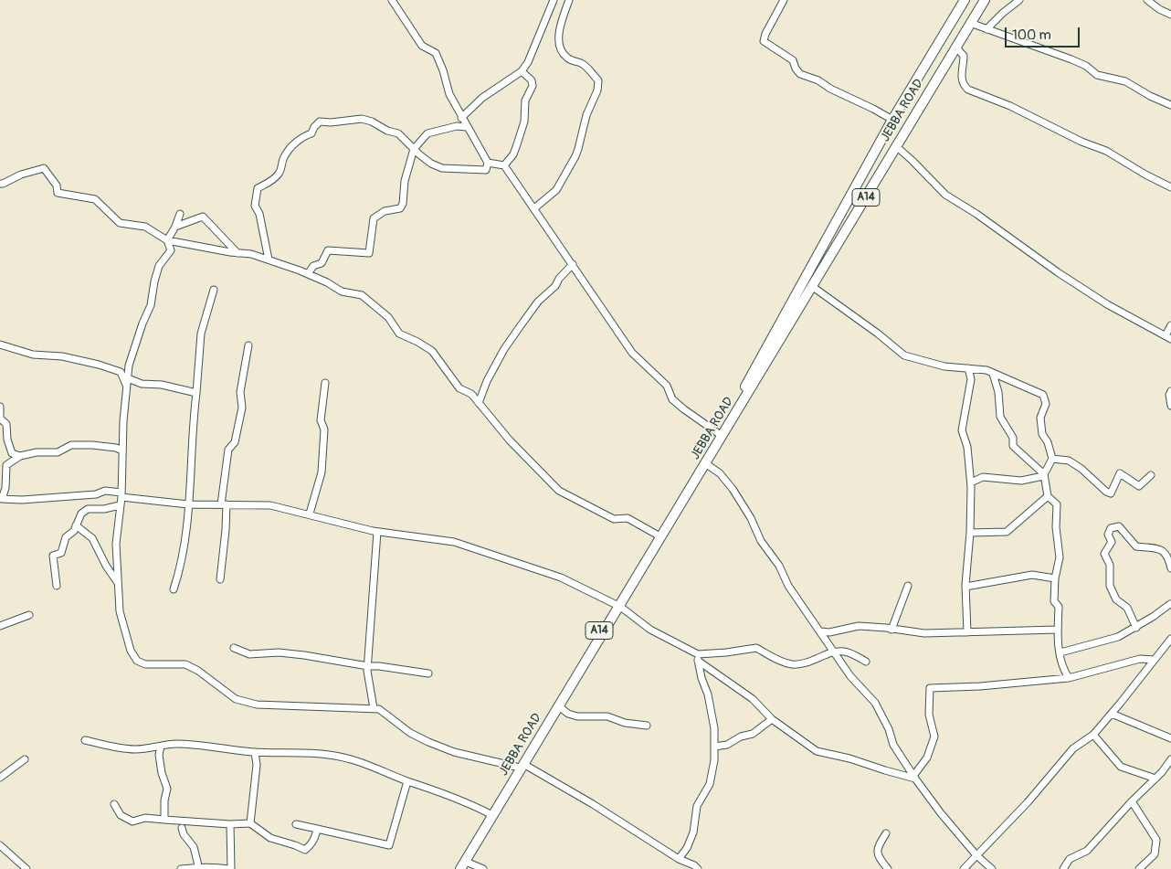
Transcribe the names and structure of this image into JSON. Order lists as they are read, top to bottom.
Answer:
{
  "streets": {
    "highway": ["JEBBA ROAD", "A14"]
  },
  "scale_bar": "100 m"
}
